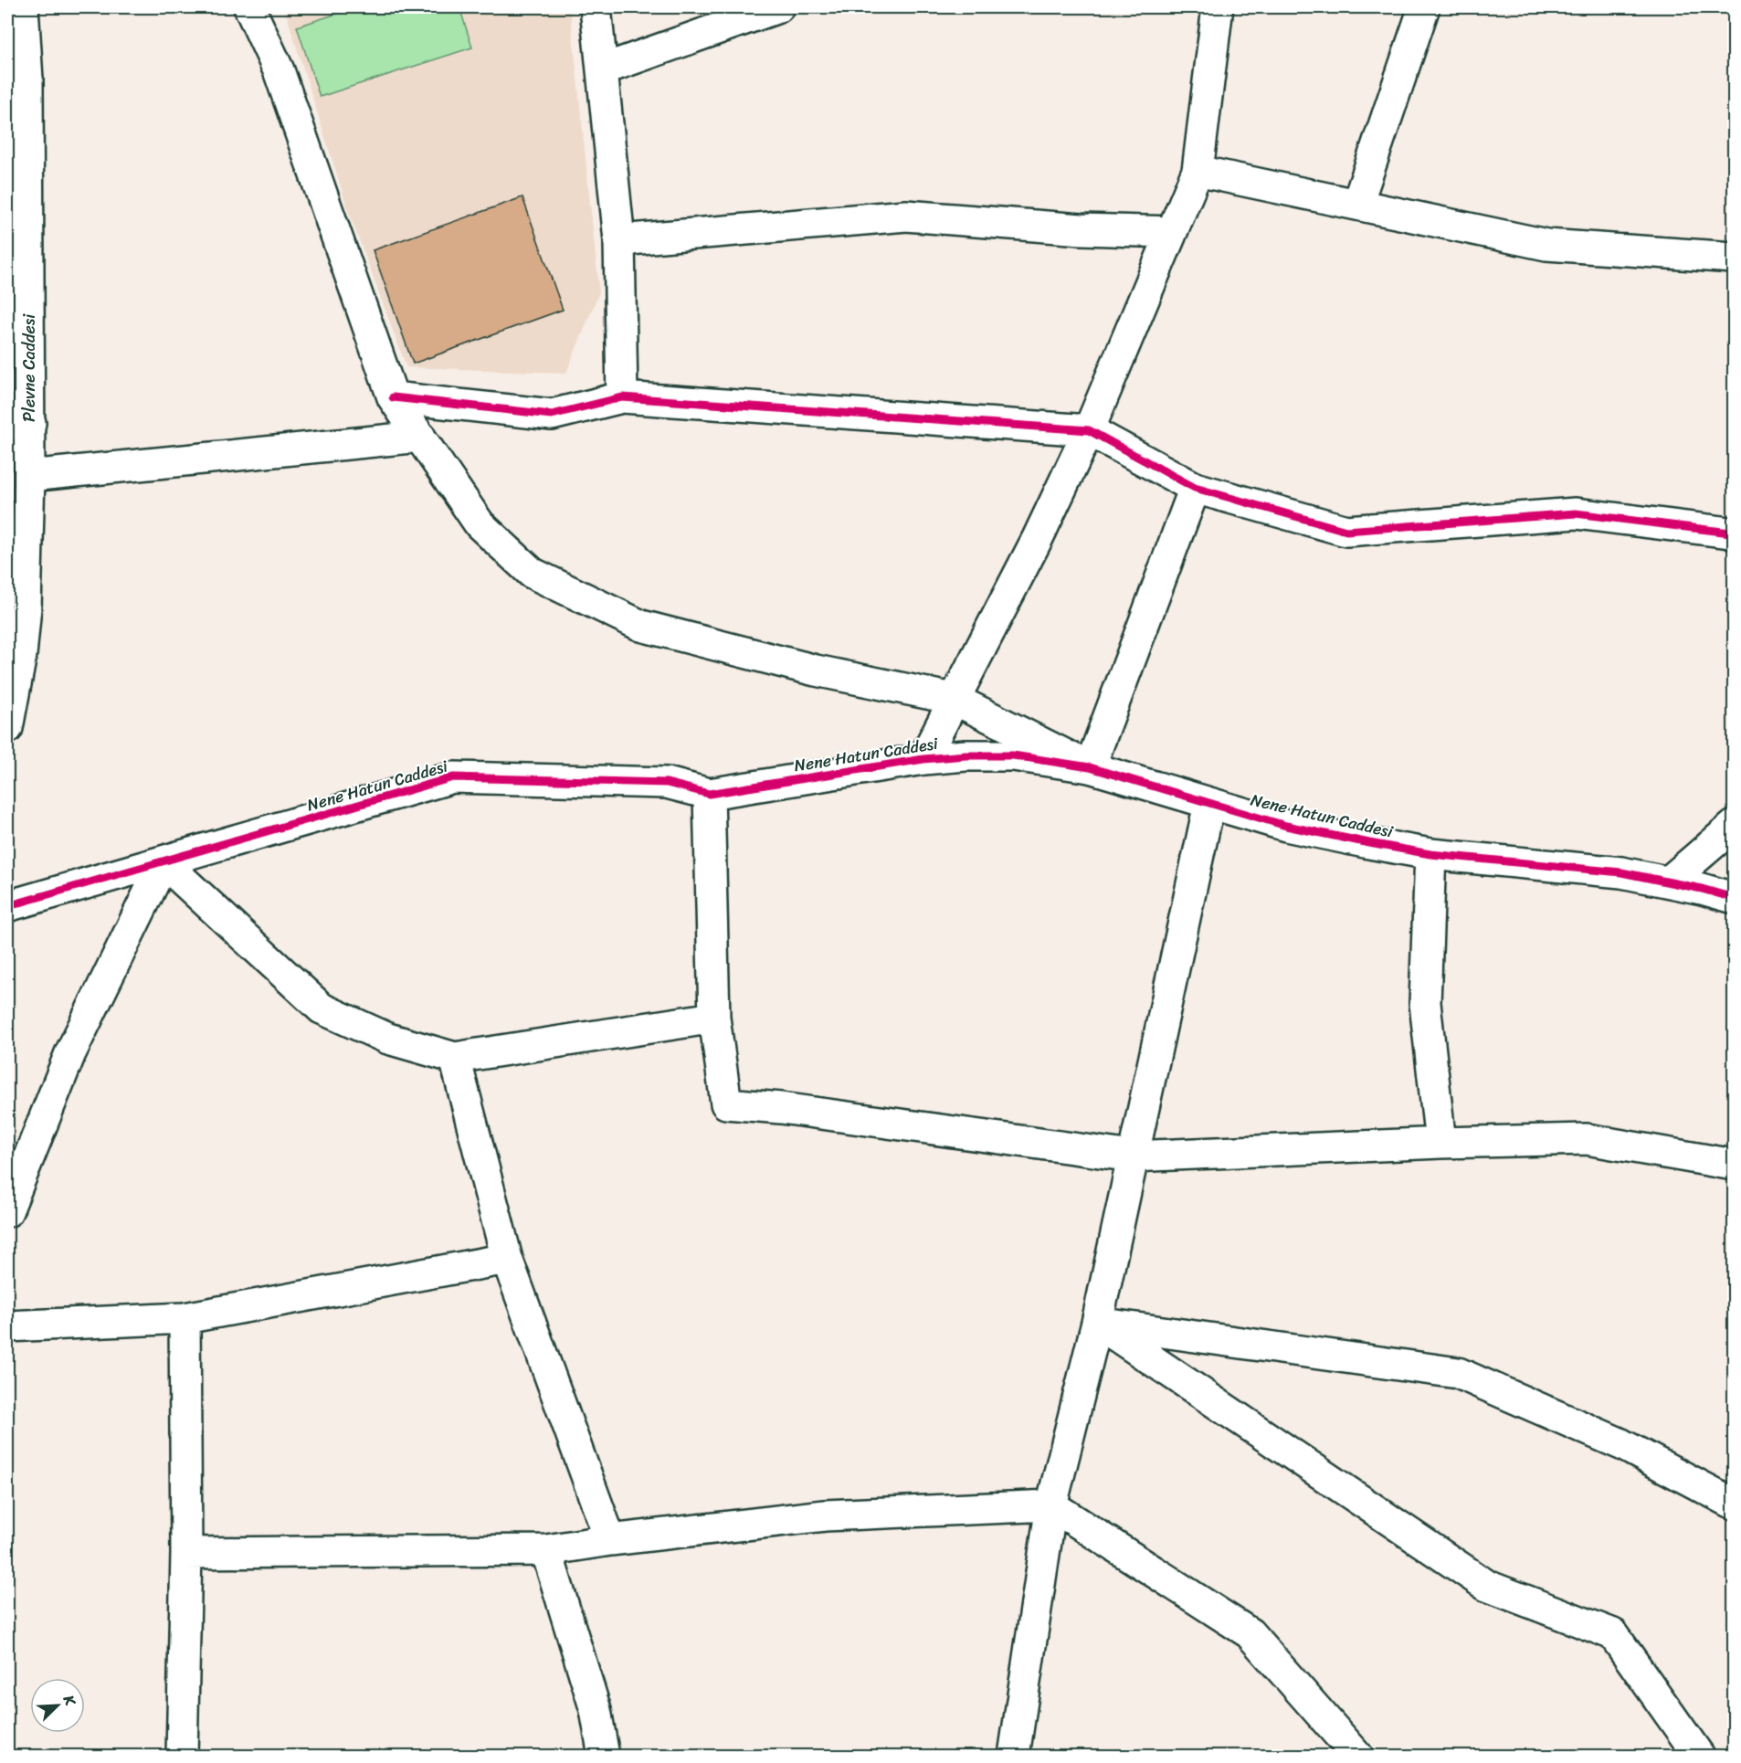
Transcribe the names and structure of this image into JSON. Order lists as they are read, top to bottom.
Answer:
{
  "streets": {
    "street": ["Plevne Caddesi", "Nene Hatun Caddesi"]
  },
  "north": "top right"
}
